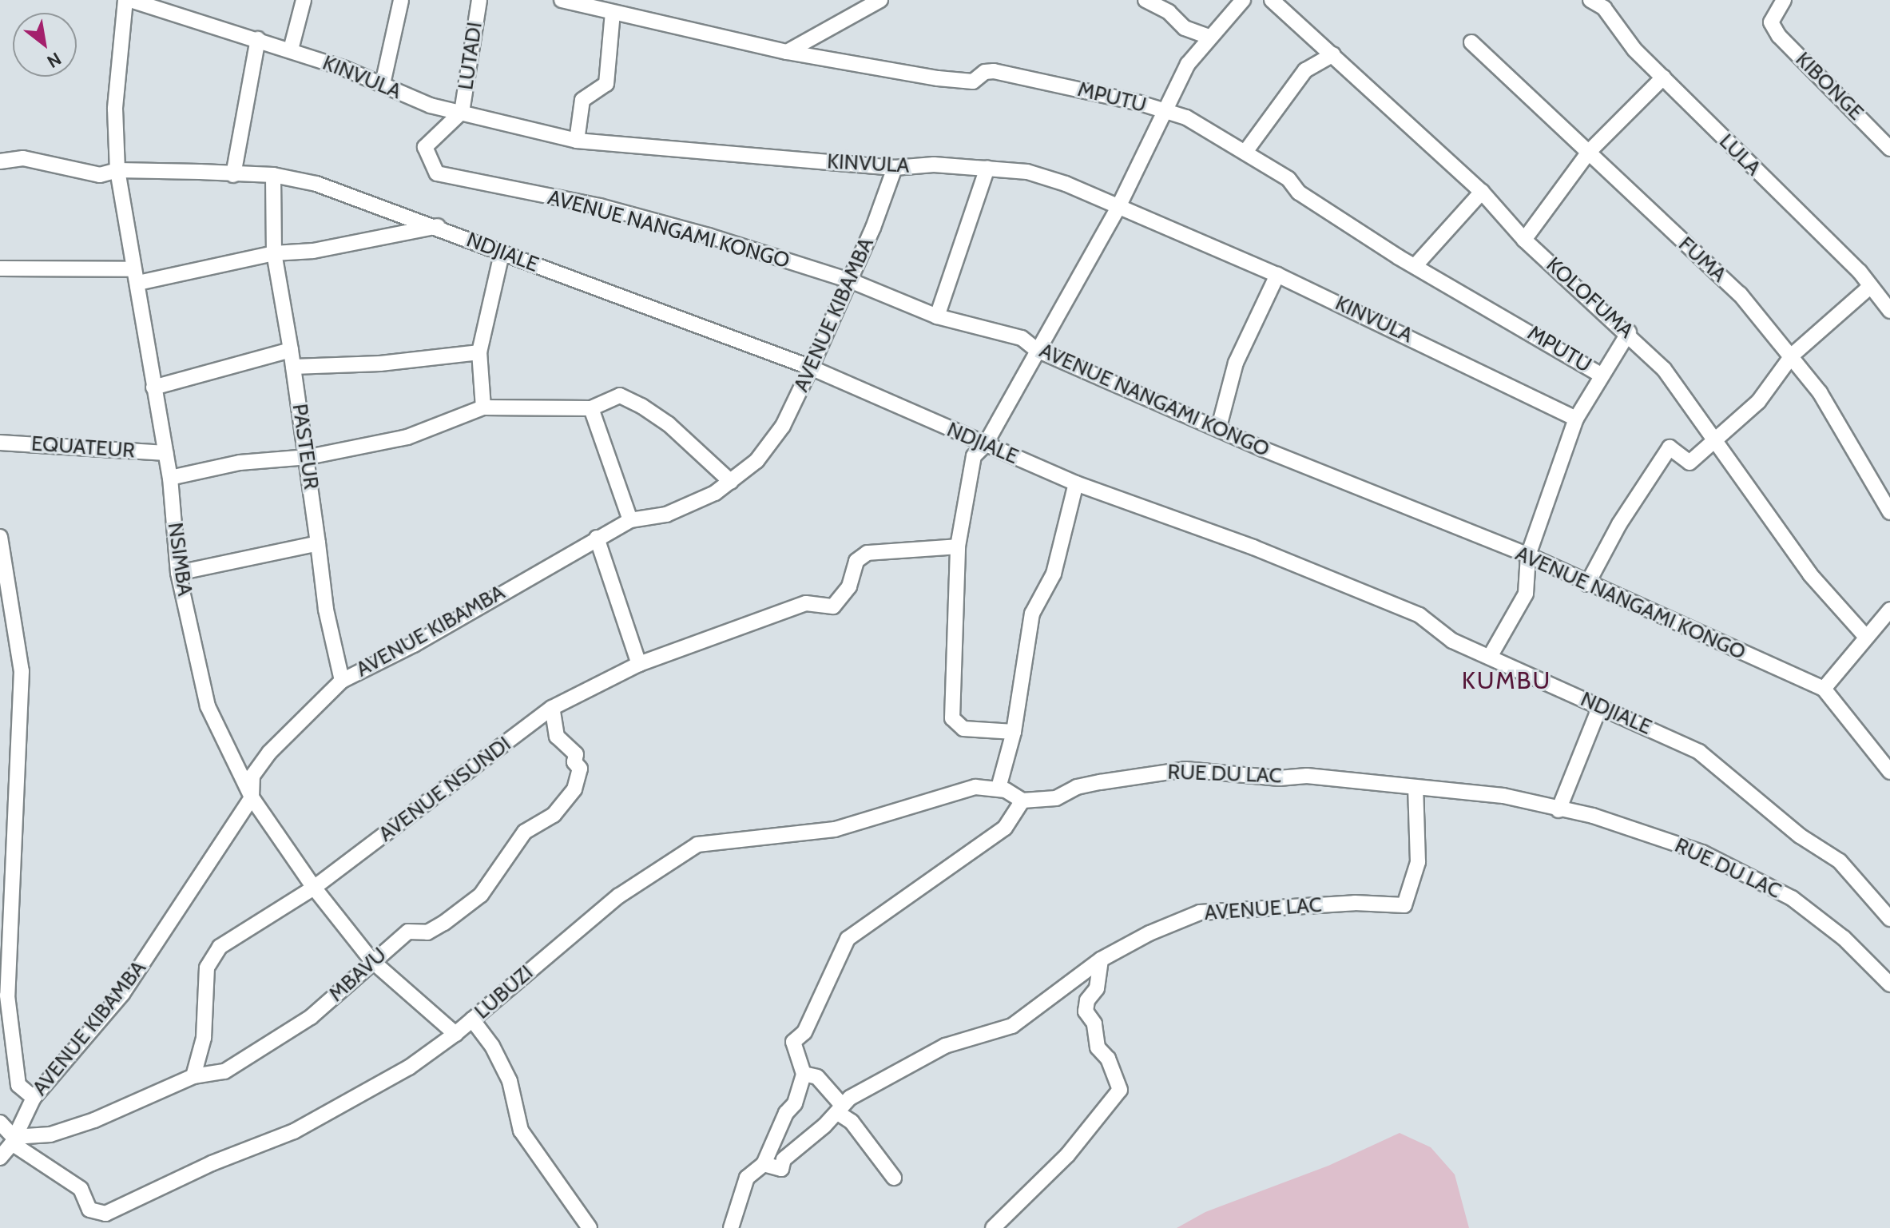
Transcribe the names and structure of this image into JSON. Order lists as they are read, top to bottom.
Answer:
{
  "streets": {
    "street": [
      "LUTADI",
      "KINVULA",
      "KIBONGE",
      "MPUTU",
      "LULA",
      "AVENUE NANGAMI KONGO",
      "NDJIALE",
      "FUMA",
      "KOLOFUMA",
      "AVENUE KIBAMBA",
      "PASTEUR",
      "EQUATEUR",
      "NSIMBA",
      "RUE DU LAC",
      "AVENUE NSUNDI",
      "AVENUE LAC",
      "MBAVU",
      "LUBUZI"
    ]
  },
  "crossings": [
    ["LUTADI", "KINVULA"],
    ["LUTADI", "AVENUE NANGAMI KONGO"],
    ["KINVULA", "AVENUE NANGAMI KONGO"],
    ["KINVULA", "AVENUE KIBAMBA"],
    ["AVENUE NANGAMI KONGO", "AVENUE KIBAMBA"],
    ["NDJIALE", "AVENUE KIBAMBA"],
    ["NDJIALE", "PASTEUR"],
    ["NDJIALE", "NSIMBA"],
    ["AVENUE KIBAMBA", "PASTEUR"],
    ["AVENUE KIBAMBA", "NSIMBA"],
    ["AVENUE KIBAMBA", "MBAVU"],
    ["AVENUE KIBAMBA", "LUBUZI"],
    ["EQUATEUR", "NSIMBA"],
    ["NSIMBA", "AVENUE NSUNDI"],
    ["NSIMBA", "MBAVU"],
    ["NSIMBA", "LUBUZI"],
    ["RUE DU LAC", "AVENUE LAC"],
    ["AVENUE NSUNDI", "MBAVU"],
    ["MBAVU", "LUBUZI"]
  ],
  "districts": ["KUMBU"],
  "north": "bottom right"
}
